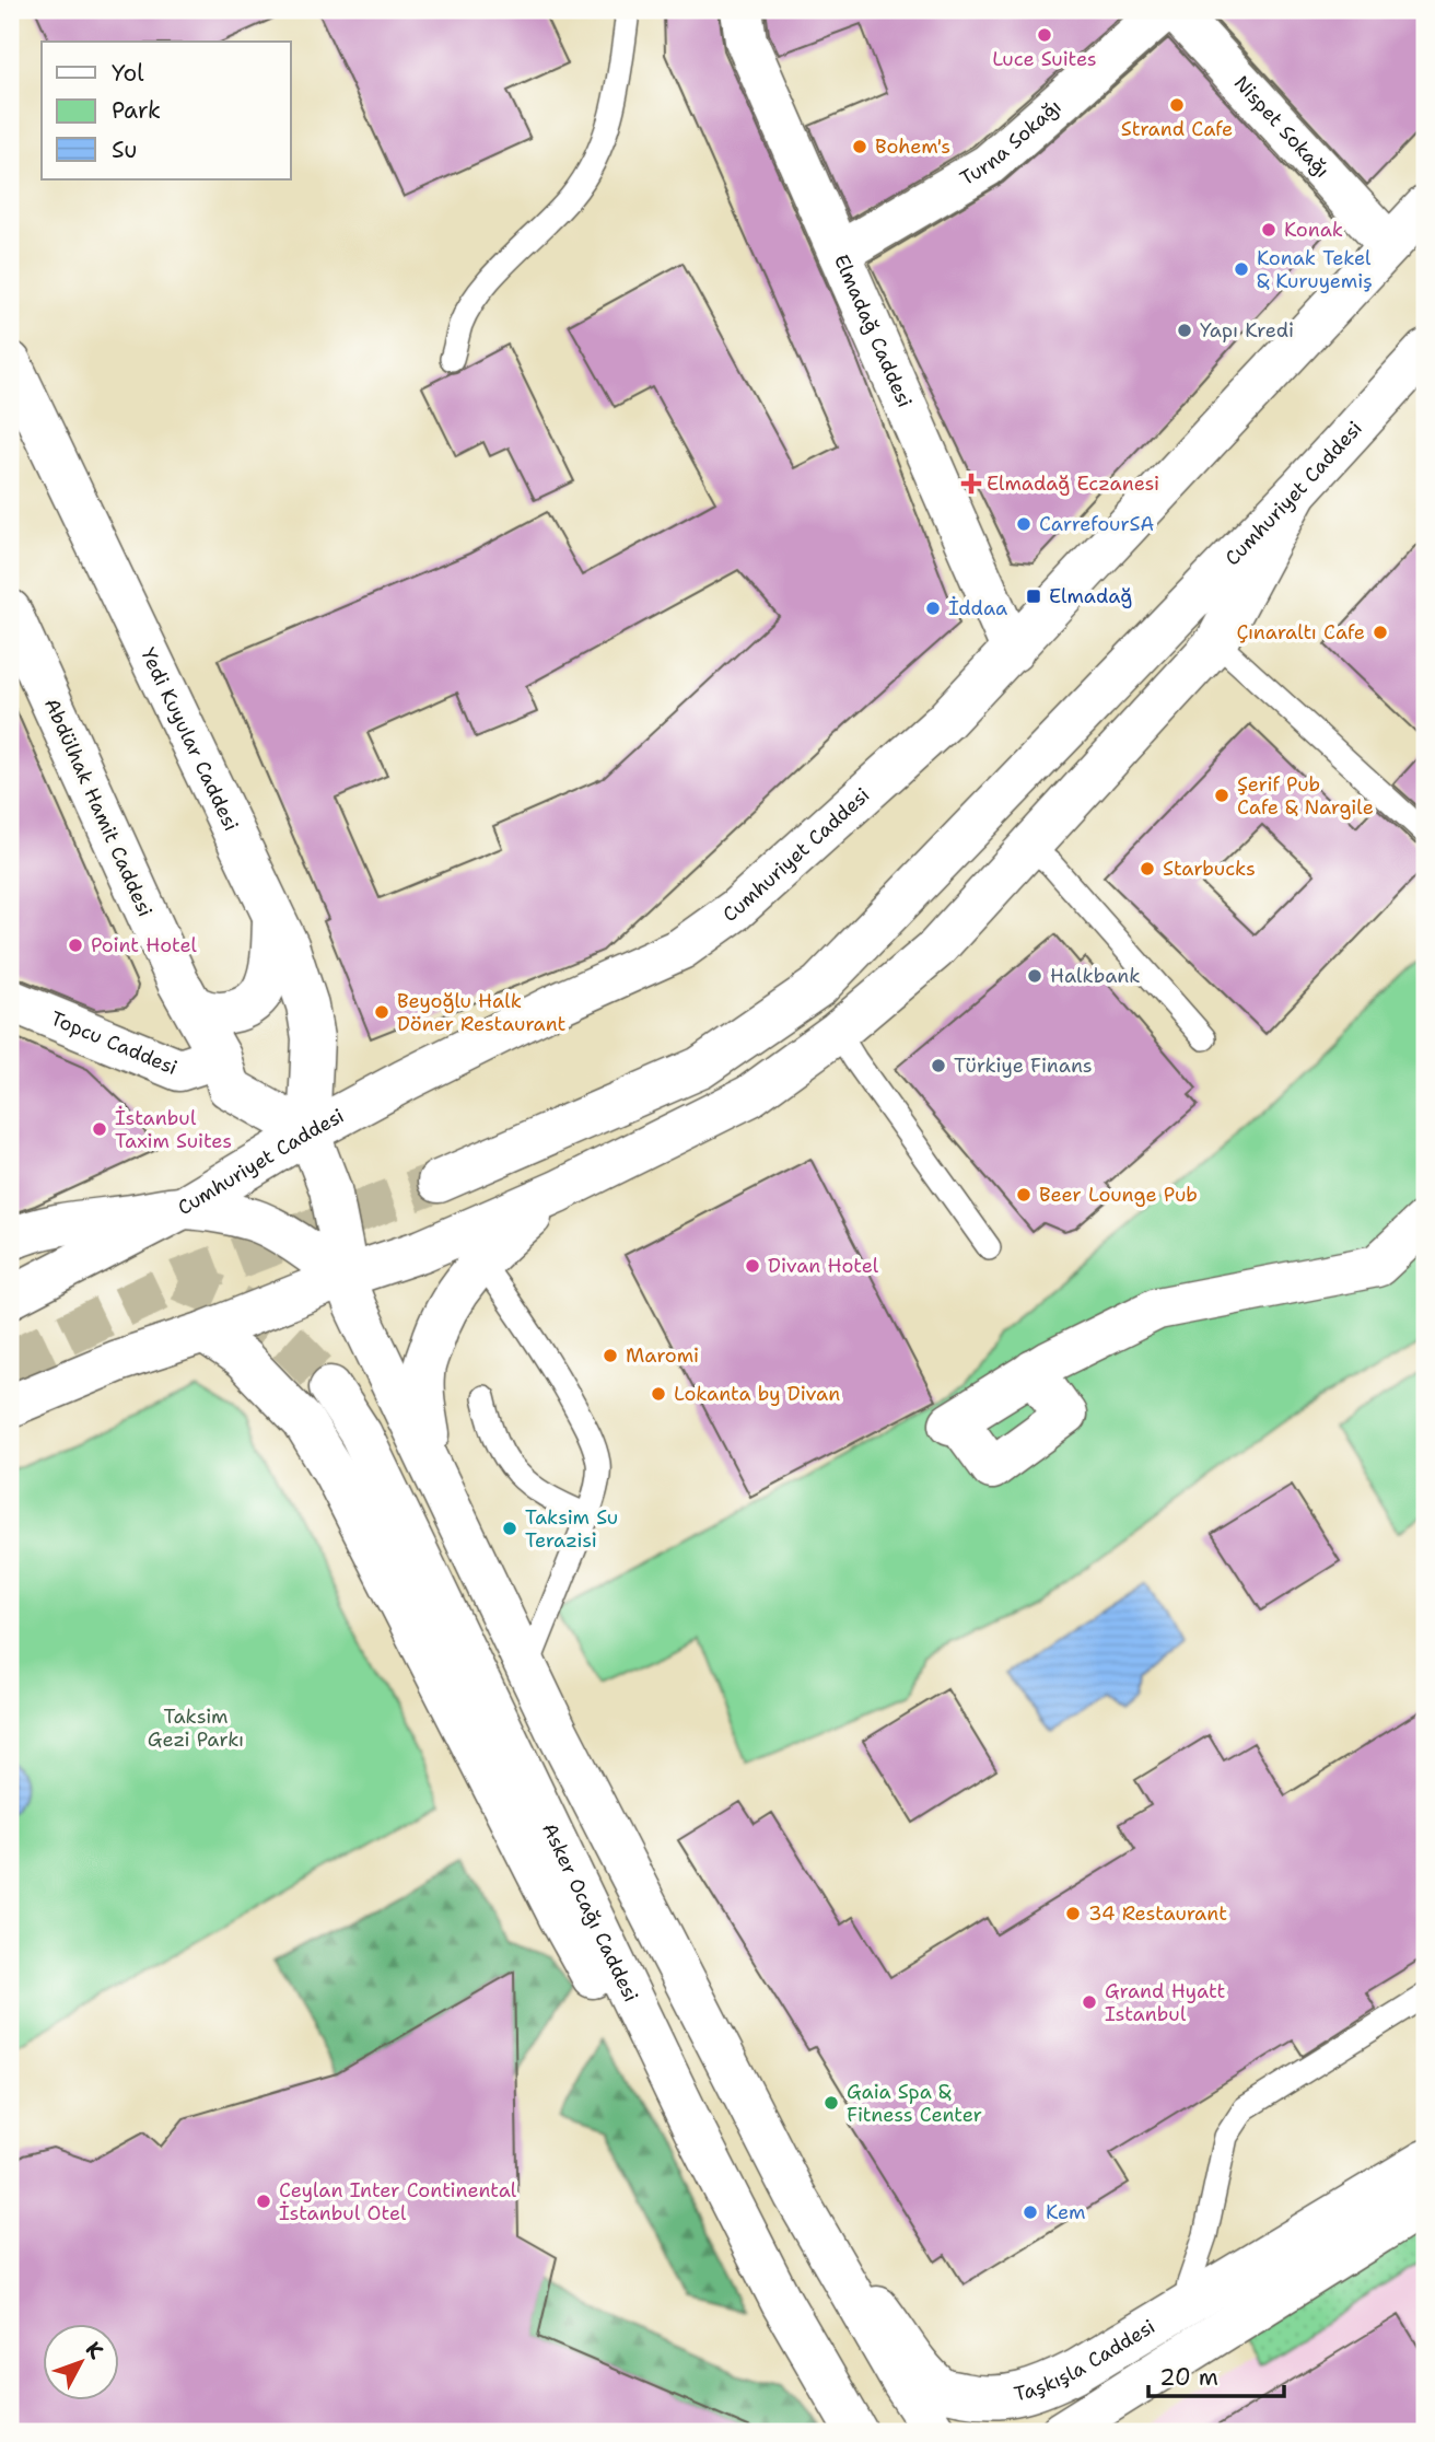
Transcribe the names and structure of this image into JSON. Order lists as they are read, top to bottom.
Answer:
{
  "streets": {
    "main road": [
      "Nispet Sokağı",
      "Turna Sokağı",
      "Elmadağ Caddesi",
      "Cumhuriyet Caddesi",
      "Yedi Kuyular Caddesi",
      "Abdülhak Hamit Caddesi",
      "Topcu Caddesi",
      "Asker Ocağı Caddesi",
      "Taşkışla Caddesi"
    ]
  },
  "crossings": [
    ["Nispet Sokağı", "Cumhuriyet Caddesi"],
    ["Turna Sokağı", "Elmadağ Caddesi"],
    ["Elmadağ Caddesi", "Cumhuriyet Caddesi"],
    ["Cumhuriyet Caddesi", "Yedi Kuyular Caddesi"],
    ["Cumhuriyet Caddesi", "Abdülhak Hamit Caddesi"],
    ["Yedi Kuyular Caddesi", "Abdülhak Hamit Caddesi"],
    ["Abdülhak Hamit Caddesi", "Topcu Caddesi"]
  ],
  "parks": ["Taksim Gezi Parkı"],
  "places": {
    "other": [
      "Luce Suites",
      "Strand Cafe",
      "Bohem's",
      "Konak",
      "Konak Tekel & Kuruyemiş",
      "Yapı Kredi",
      "CarrefourSA",
      "İddaa",
      "Çınaraltı Cafe",
      "Şerif Pub Cafe & Nargile",
      "Starbucks",
      "Point Hotel",
      "Halkbank",
      "Beyoğlu Halk Döner Restaurant",
      "Türkiye Finans",
      "İstanbul Taxim Suites",
      "Beer Lounge Pub",
      "Divan Hotel",
      "Maromi",
      "Lokanta by Divan",
      "Taksim Su Terazisi",
      "34 Restaurant",
      "Grand Hyatt Istanbul",
      "Gaia Spa & Fitness Center",
      "Ceylan Inter Continental İstanbul Otel",
      "Kem"
    ],
    "health": ["Elmadağ Eczanesi"],
    "transit": ["Elmadağ"]
  },
  "legend": ["Yol", "Park", "Su"],
  "scale_bar": "20 m",
  "north": "top right"
}
